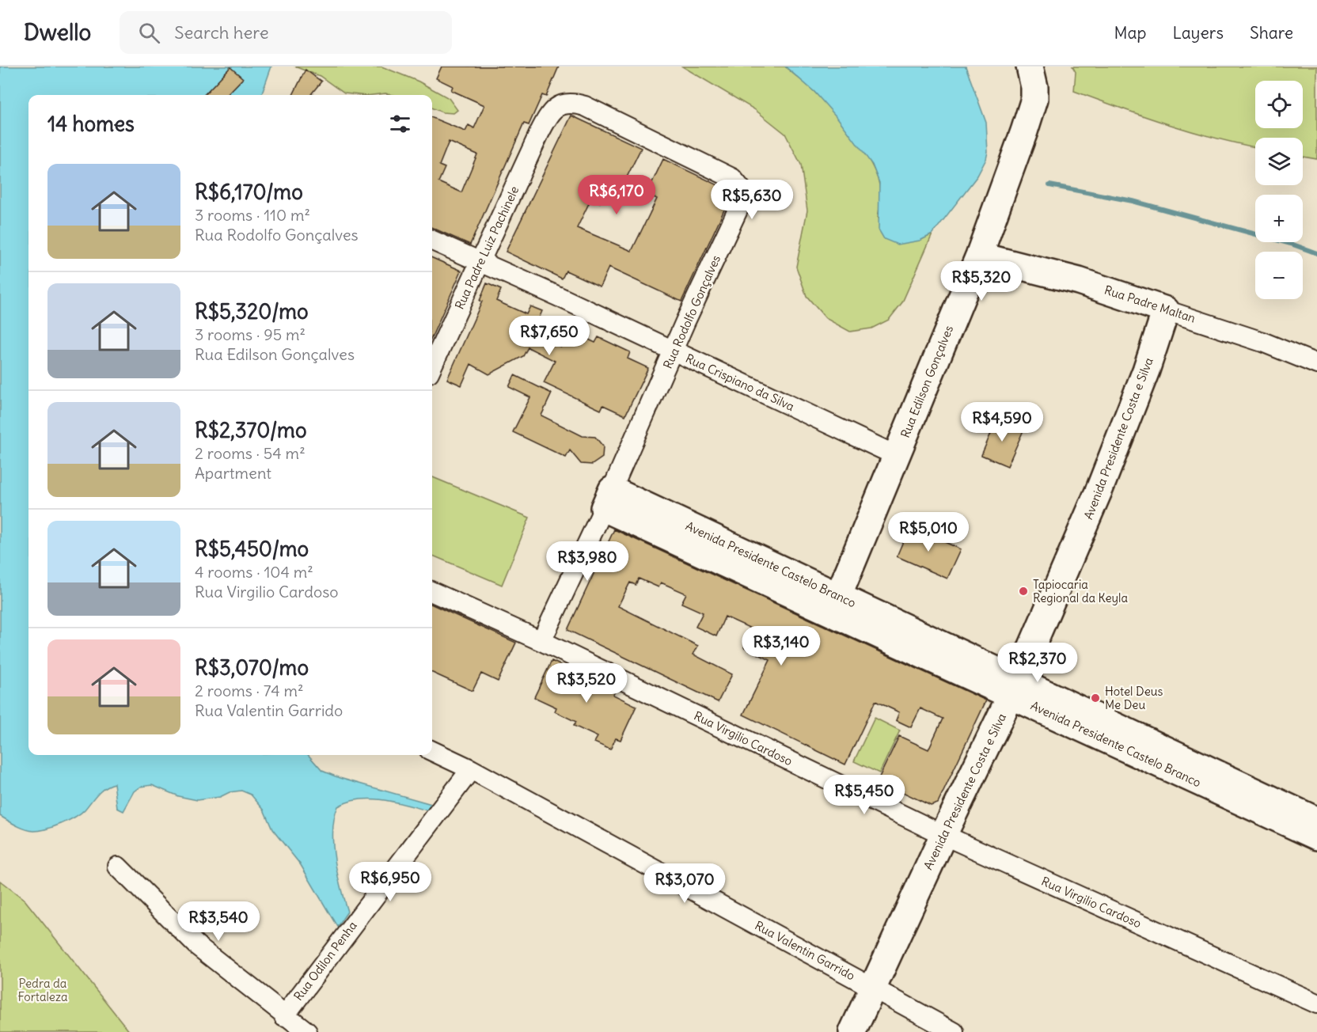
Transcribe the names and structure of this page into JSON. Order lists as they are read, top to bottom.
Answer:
{
  "streets": {
    "street": [
      "Rua Padre Luiz Pachinele",
      "Rua Padre Maltan",
      "Rua Rodolfo Gonçalves",
      "Rua Edilson Gonçalves",
      "Rua Crispiano da Silva",
      "Avenida Presidente Costa e Silva",
      "Avenida Presidente Castelo Branco",
      "Rua Virgilio Cardoso",
      "Rua Valentin Garrido",
      "Rua Odilon Penha"
    ]
  },
  "crossings": [
    ["Rua Padre Luiz Pachinele", "Rua Rodolfo Gonçalves"],
    ["Rua Padre Luiz Pachinele", "Rua Crispiano da Silva"],
    ["Rua Padre Maltan", "Rua Edilson Gonçalves"],
    ["Rua Padre Maltan", "Avenida Presidente Costa e Silva"],
    ["Rua Rodolfo Gonçalves", "Rua Crispiano da Silva"],
    ["Rua Rodolfo Gonçalves", "Avenida Presidente Castelo Branco"],
    ["Rua Rodolfo Gonçalves", "Rua Virgilio Cardoso"],
    ["Rua Edilson Gonçalves", "Rua Crispiano da Silva"],
    ["Rua Edilson Gonçalves", "Avenida Presidente Castelo Branco"],
    ["Avenida Presidente Costa e Silva", "Avenida Presidente Castelo Branco"],
    ["Avenida Presidente Costa e Silva", "Rua Virgilio Cardoso"],
    ["Avenida Presidente Costa e Silva", "Rua Valentin Garrido"],
    ["Rua Valentin Garrido", "Rua Odilon Penha"]
  ],
  "parks": ["Pedra da Fortaleza"],
  "places": ["Tapiocaria Regional da Keyla", "Hotel Deus Me Deu"],
  "page": {
    "header": "Dwello",
    "search": "Search here",
    "nav": ["Map", "Layers", "Share"],
    "map_buttons": ["+", "−"],
    "heading": "14 homes",
    "list": [
      {
        "name": "R$6,170/mo",
        "note": "3 rooms · 110 m² · Rua Rodolfo Gonçalves"
      },
      {
        "name": "R$5,320/mo",
        "note": "3 rooms · 95 m² · Rua Edilson Gonçalves"
      },
      {
        "name": "R$2,370/mo",
        "note": "2 rooms · 54 m² · Apartment"
      },
      {
        "name": "R$5,450/mo",
        "note": "4 rooms · 104 m² · Rua Virgilio Cardoso"
      },
      {
        "name": "R$3,070/mo",
        "note": "2 rooms · 74 m² · Rua Valentin Garrido"
      }
    ],
    "price": [
      "R$6,170",
      "R$5,630",
      "R$5,320",
      "R$7,650",
      "R$4,590",
      "R$5,010",
      "R$3,980",
      "R$3,140",
      "R$2,370",
      "R$3,520",
      "R$5,450",
      "R$6,950",
      "R$3,070",
      "R$3,540"
    ]
  }
}
